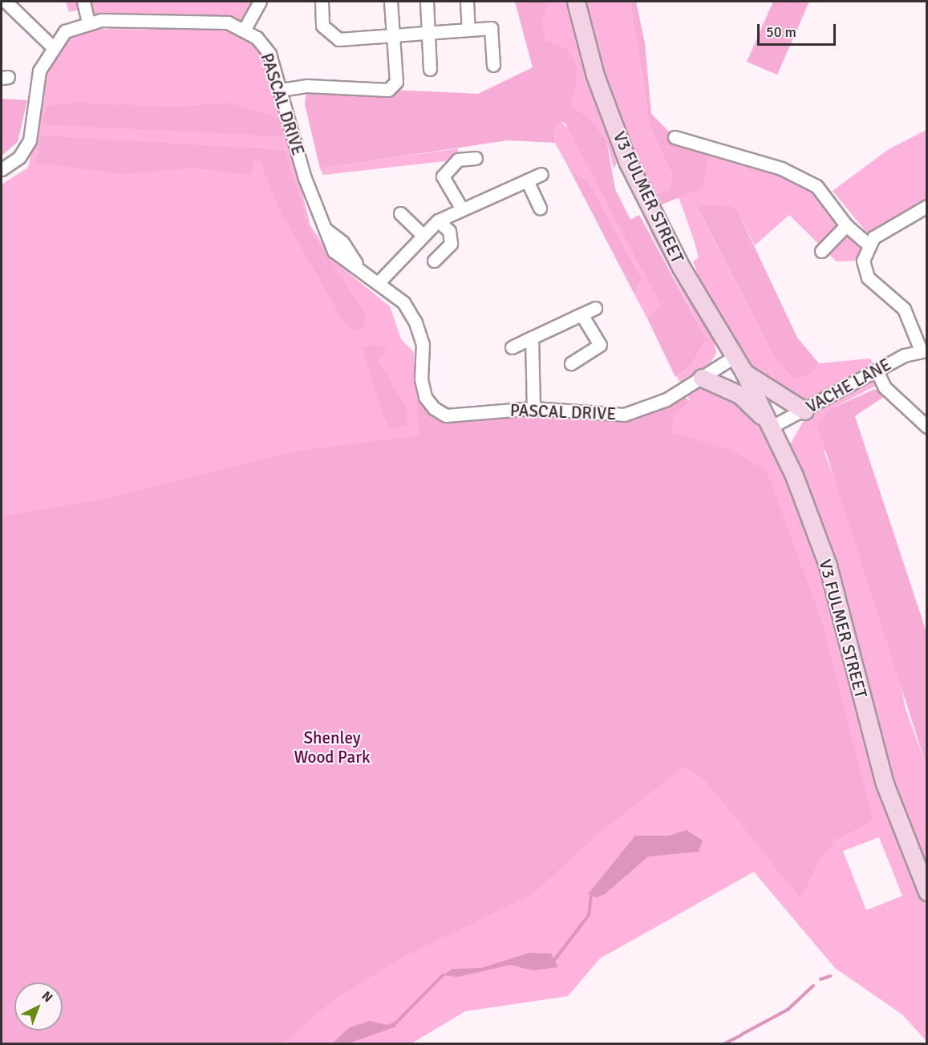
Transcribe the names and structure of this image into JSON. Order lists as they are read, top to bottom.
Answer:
{
  "streets": {
    "street": ["PASCAL DRIVE", "V3 FULMER STREET", "VACHE LANE"]
  },
  "crossings": [
    ["PASCAL DRIVE", "V3 FULMER STREET"],
    ["V3 FULMER STREET", "VACHE LANE"]
  ],
  "parks": ["Shenley Wood Park"],
  "scale_bar": "50 m",
  "north": "top right"
}
